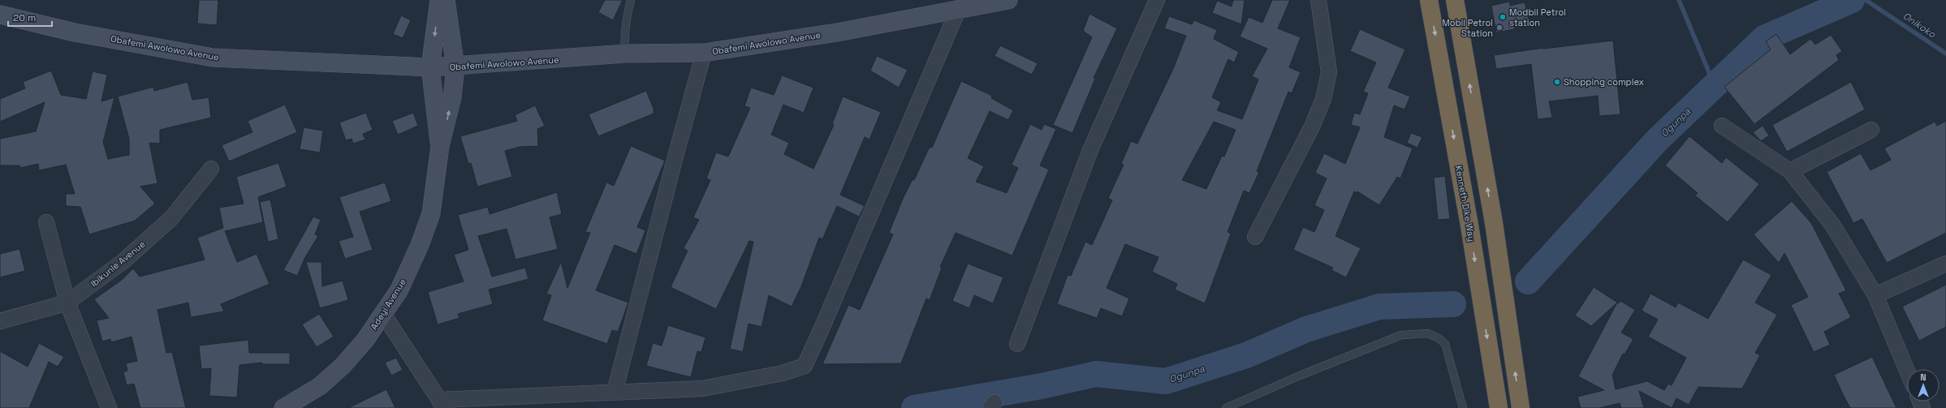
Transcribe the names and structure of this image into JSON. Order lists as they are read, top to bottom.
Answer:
{
  "streets": {
    "highway": ["Kenneth Dike Way"],
    "main road": ["Obafemi Awolowo Avenue", "Adeyi Avenue"],
    "street": ["Ibikunle Avenue"]
  },
  "crossings": [
    ["Obafemi Awolowo Avenue", "Adeyi Avenue"]
  ],
  "water": ["Onikoko", "Ogunpa"],
  "places": ["Modbil Petrol station", "Mobil Petrol Station", "Shopping complex"],
  "scale_bar": "20 m",
  "north": "top"
}
